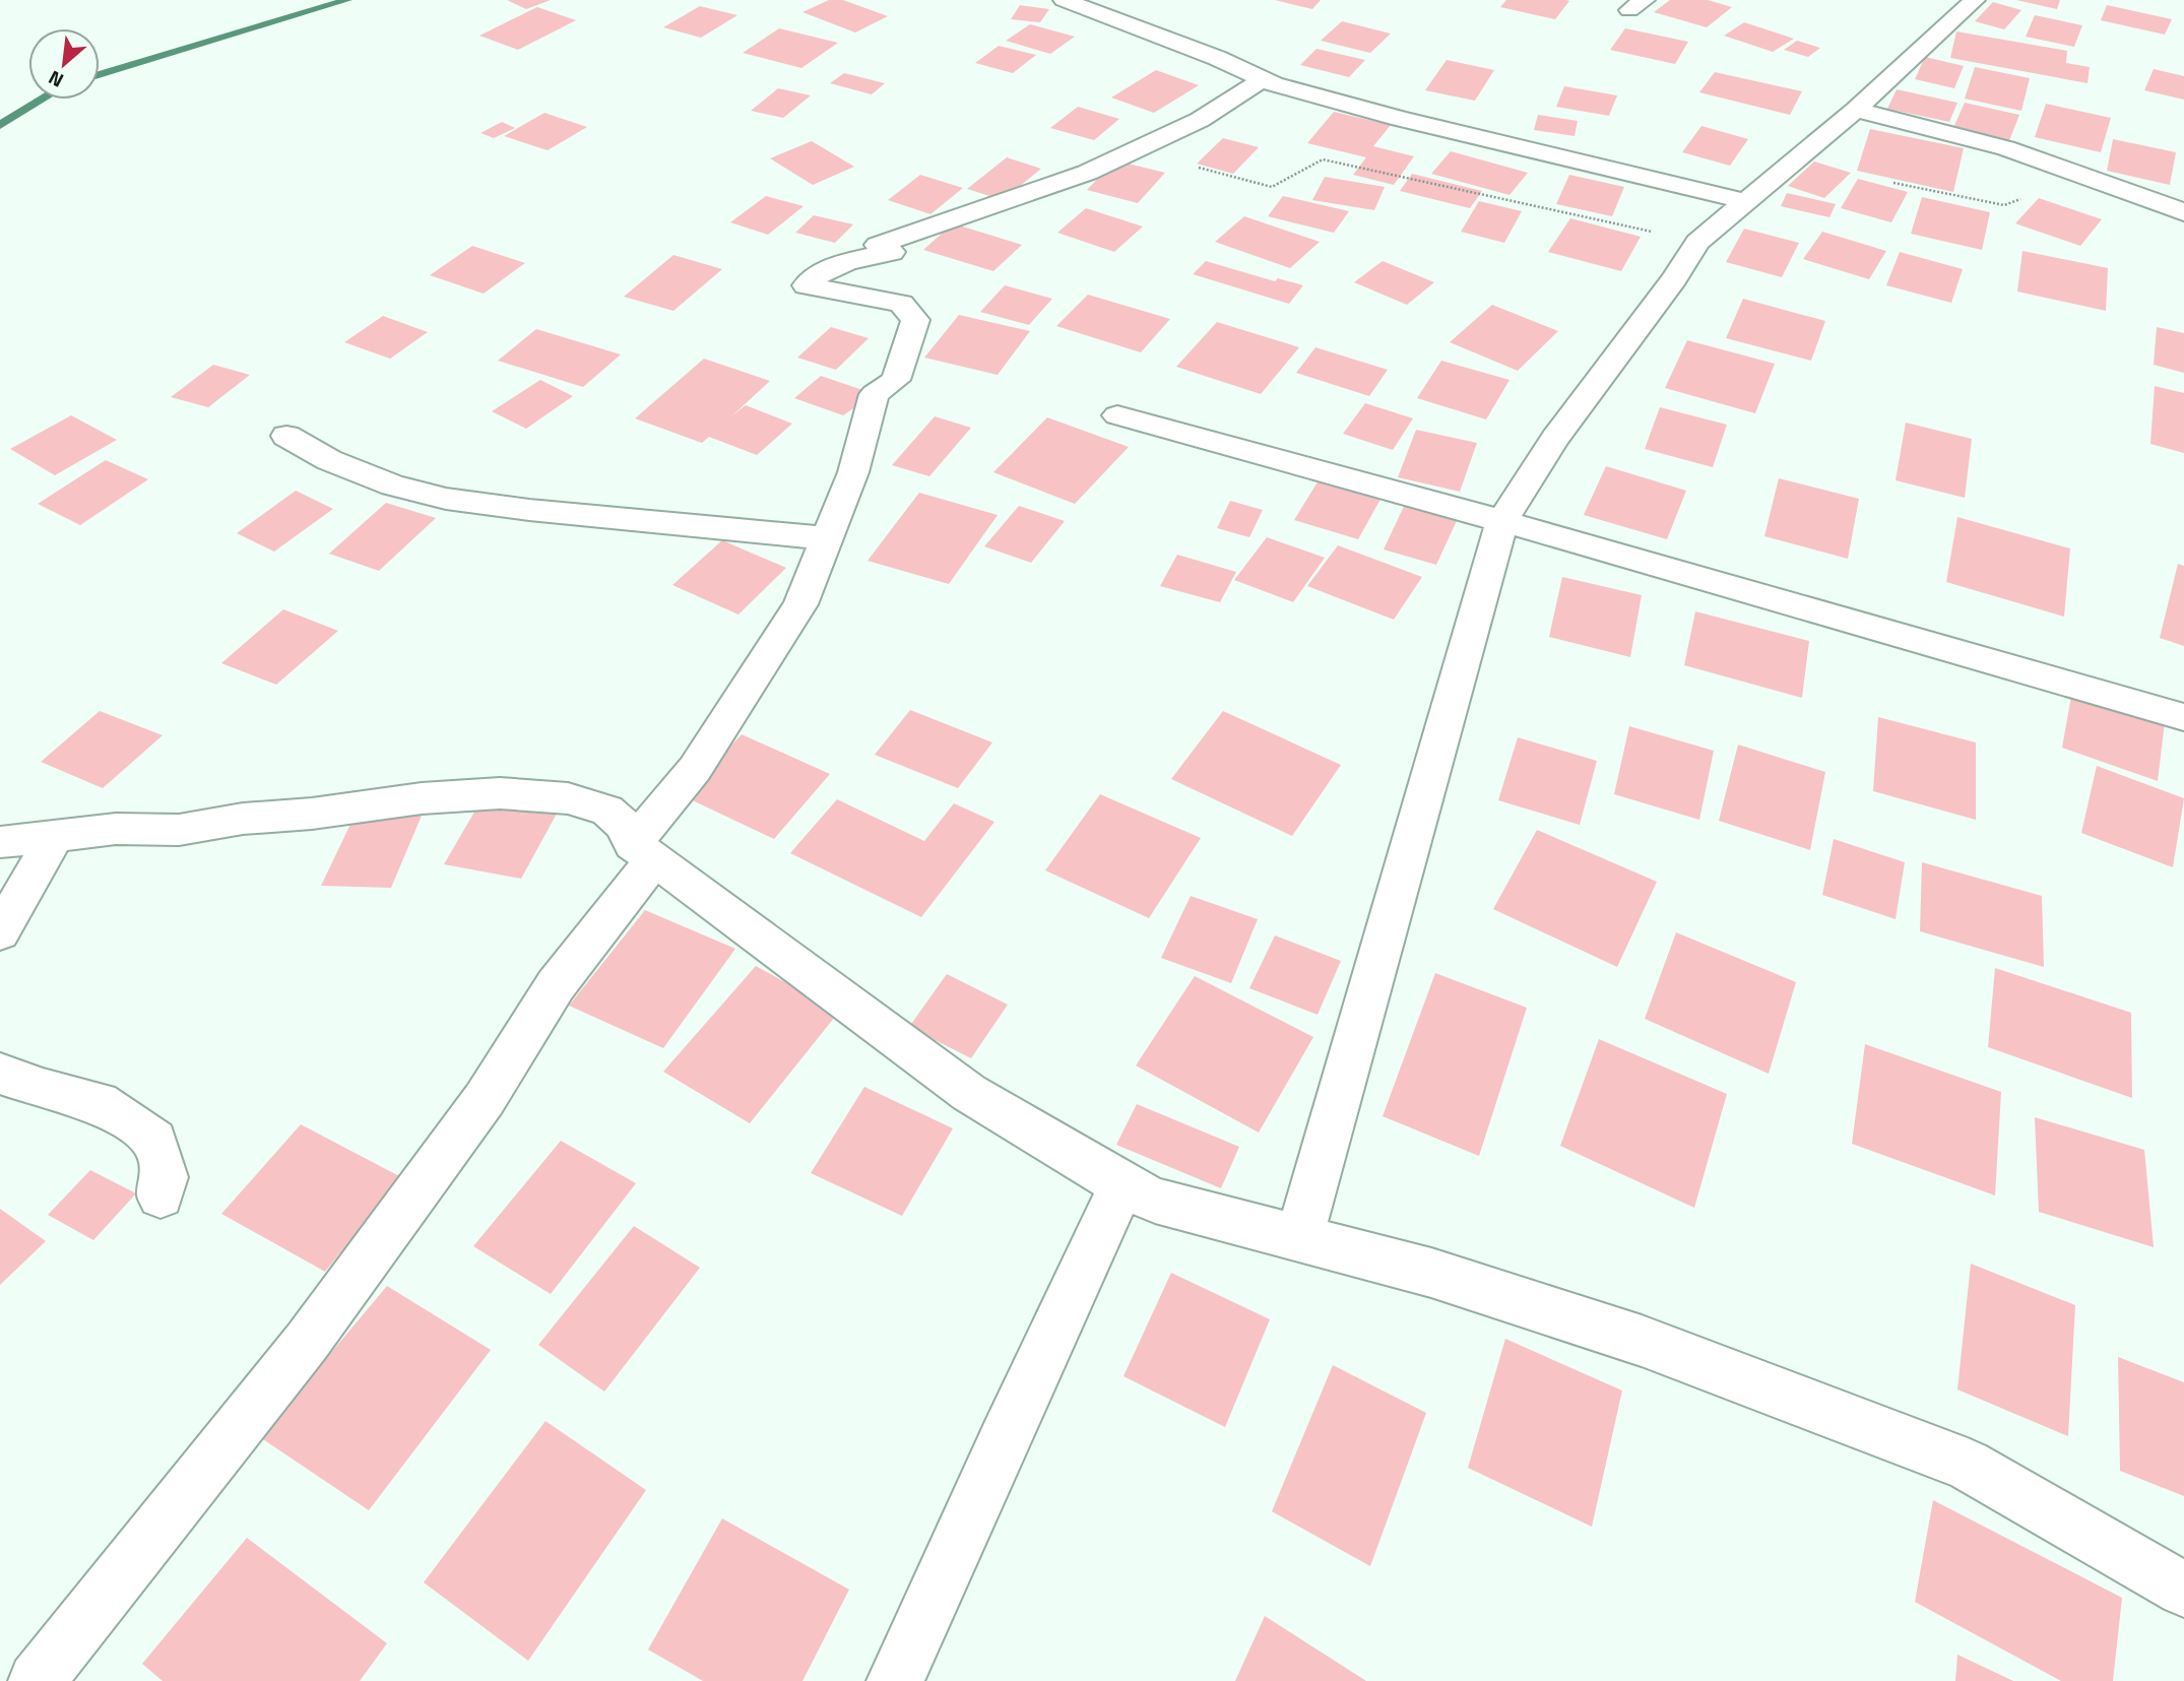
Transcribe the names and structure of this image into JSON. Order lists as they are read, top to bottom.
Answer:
{
  "north": "bottom left"
}
